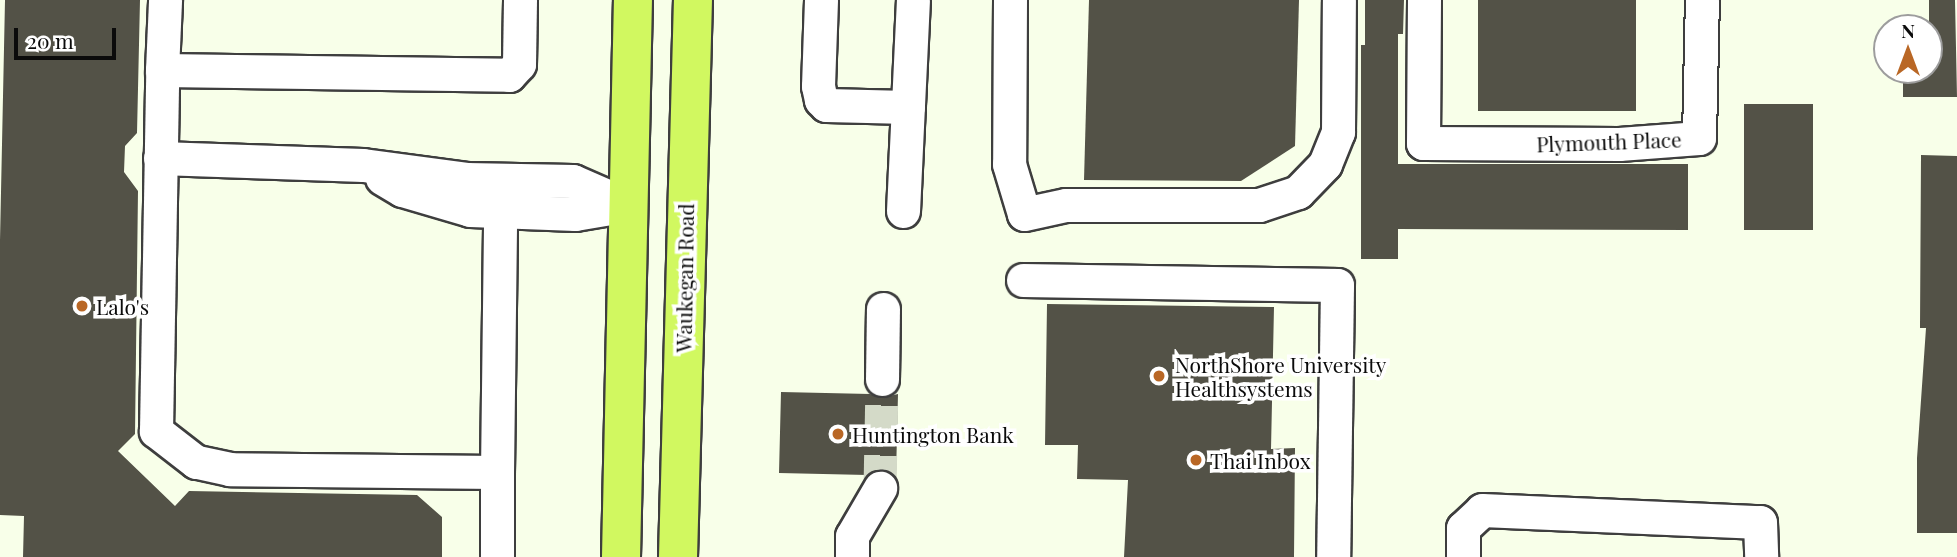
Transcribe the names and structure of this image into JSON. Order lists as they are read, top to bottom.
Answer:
{
  "streets": {
    "main road": ["Waukegan Road"],
    "street": ["Plymouth Place"]
  },
  "places": [
    "Lalo's",
    "NorthShore University Healthsystems",
    "Huntington Bank",
    "Thai Inbox"
  ],
  "scale_bar": "20 m",
  "north": "top"
}
